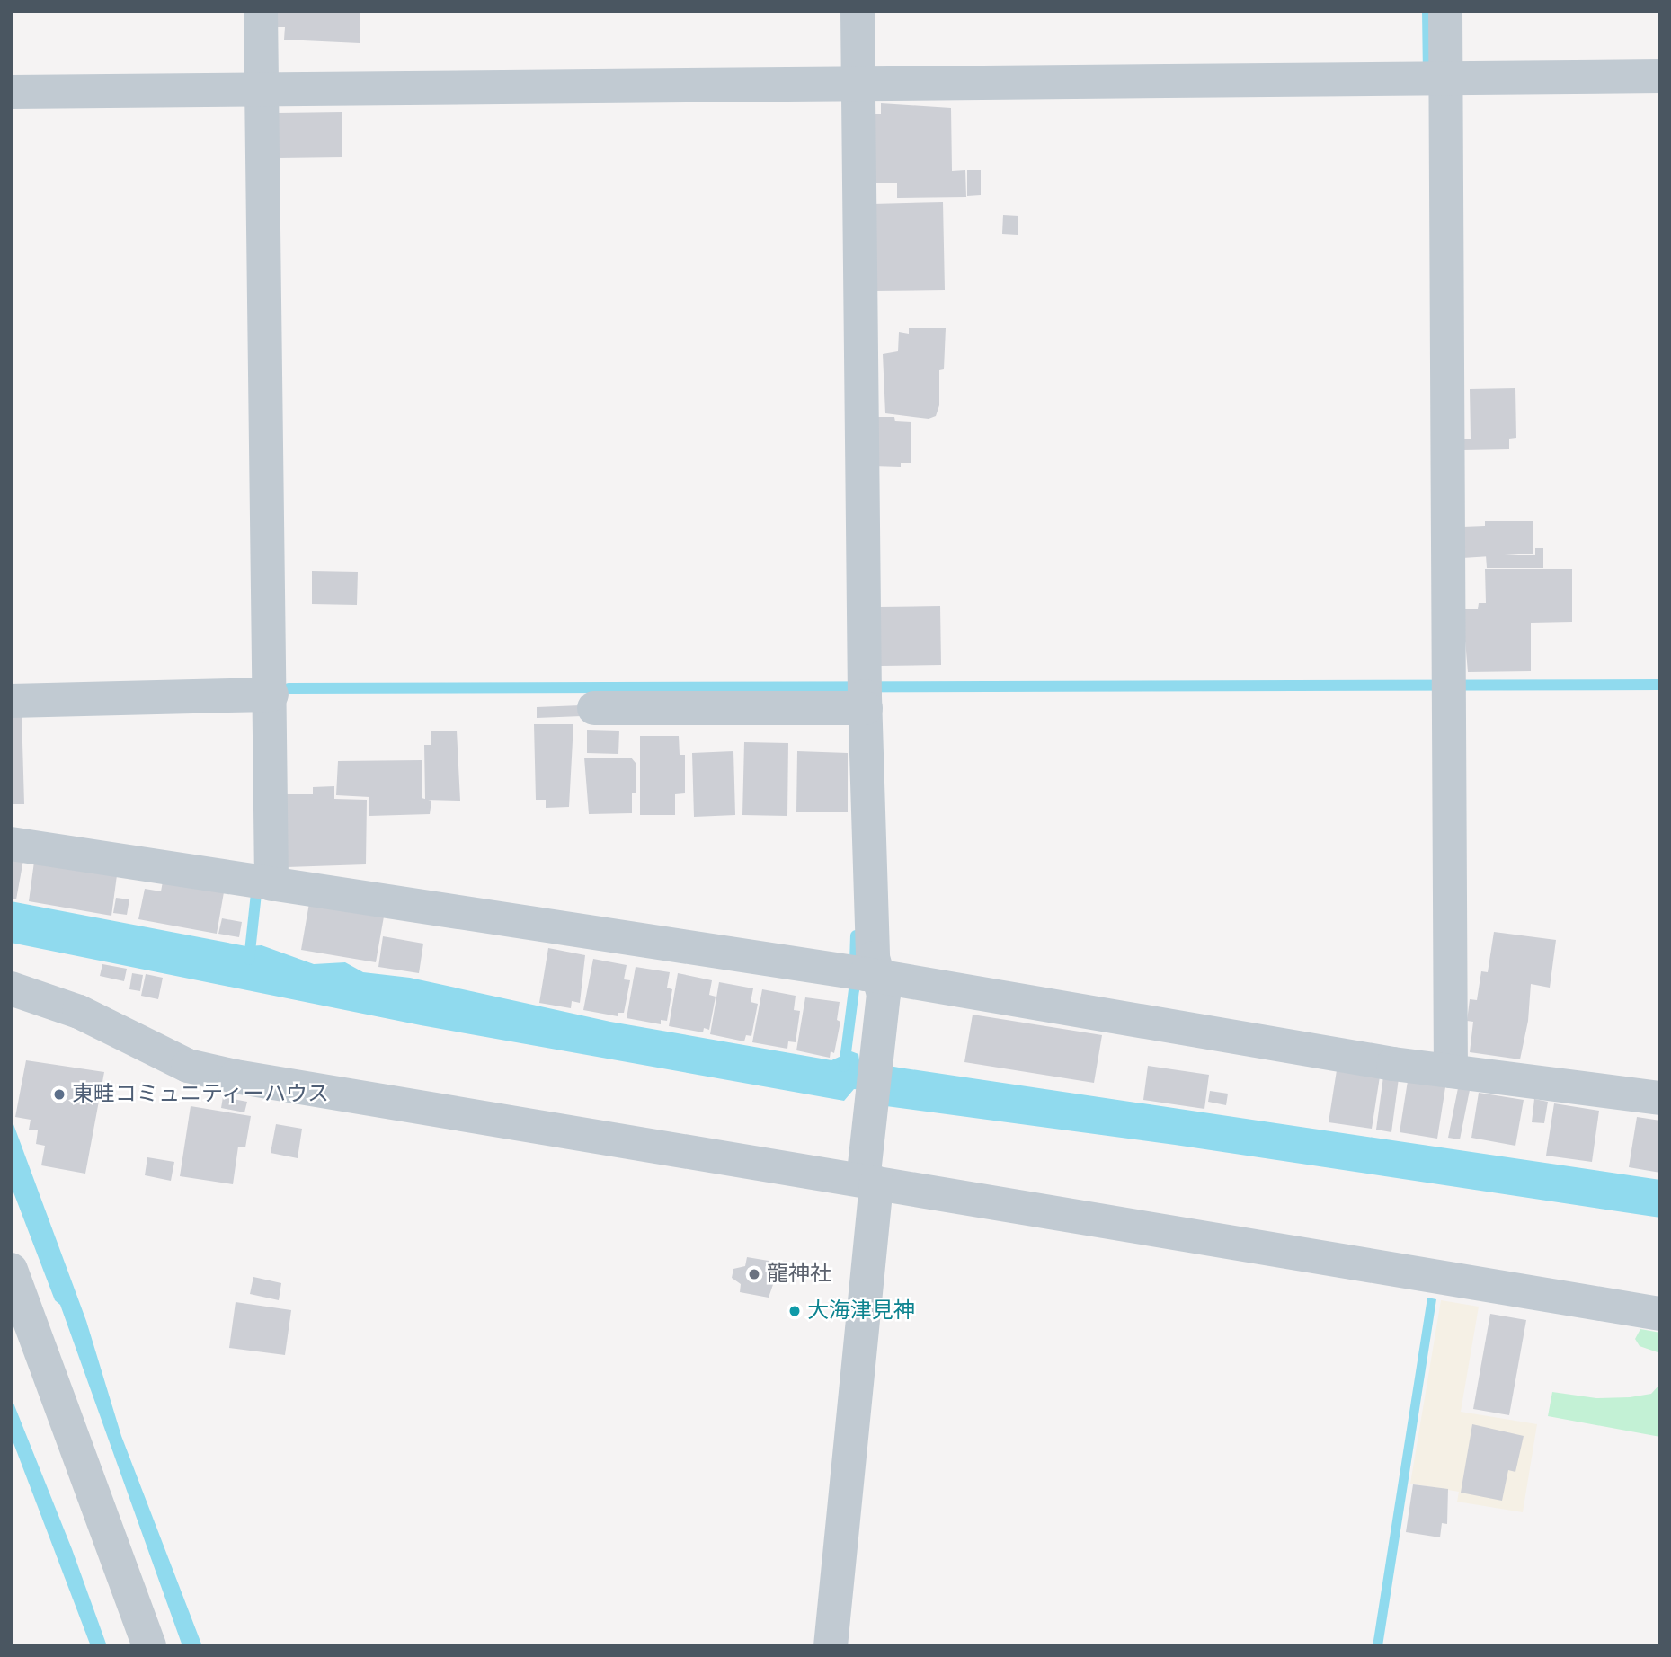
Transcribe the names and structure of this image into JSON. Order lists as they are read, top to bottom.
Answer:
{
  "places": ["東畦コミュニティーハウス", "龍神社", "大海津見神"]
}
